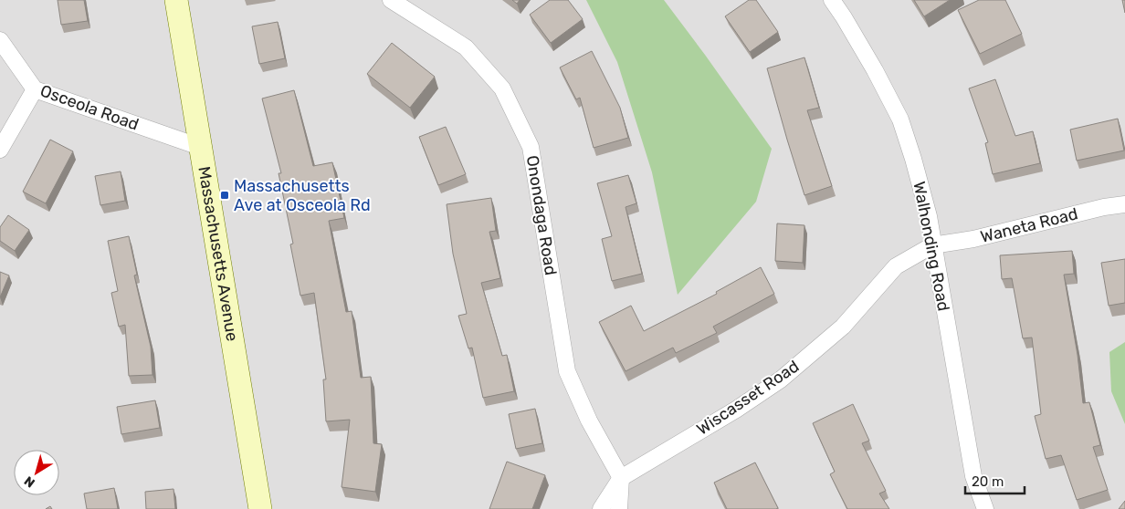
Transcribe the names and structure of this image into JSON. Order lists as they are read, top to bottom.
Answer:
{
  "streets": {
    "main road": ["Massachusetts Avenue"],
    "street": [
      "Osceola Road",
      "Onondaga Road",
      "Waneta Road",
      "Walhonding Road",
      "Wiscasset Road"
    ]
  },
  "crossings": [
    ["Osceola Road", "Massachusetts Avenue"],
    ["Onondaga Road", "Wiscasset Road"],
    ["Waneta Road", "Walhonding Road"],
    ["Waneta Road", "Wiscasset Road"],
    ["Walhonding Road", "Wiscasset Road"]
  ],
  "places": {
    "transit": ["Massachusetts Ave at Osceola Rd"]
  },
  "scale_bar": "20 m",
  "north": "bottom left"
}
